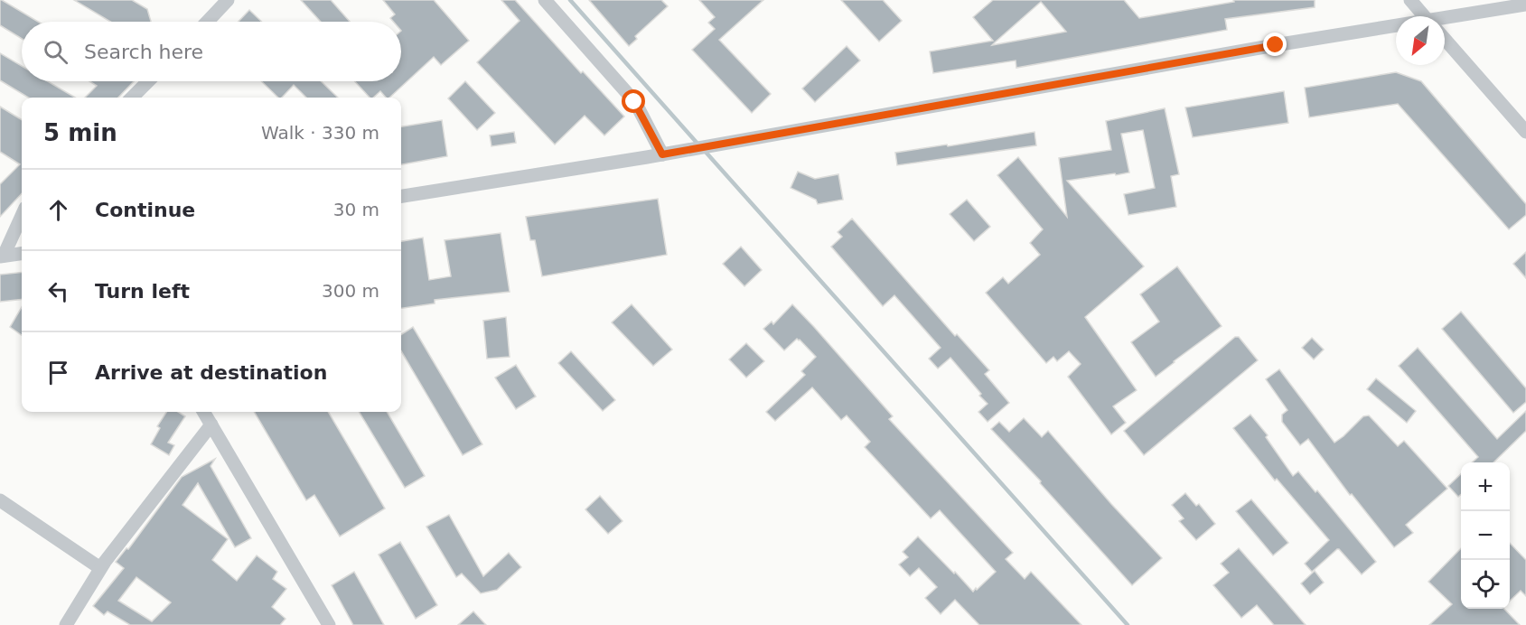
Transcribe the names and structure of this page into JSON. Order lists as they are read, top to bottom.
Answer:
{
  "north": "bottom left",
  "page": {
    "search": "Search here",
    "heading": ["5 min", "Walk · 330 m"],
    "list": [
      ["Continue", "30 m"],
      ["Turn left", "300 m"],
      "Arrive at destination"
    ],
    "map_buttons": ["+", "−"]
  }
}
